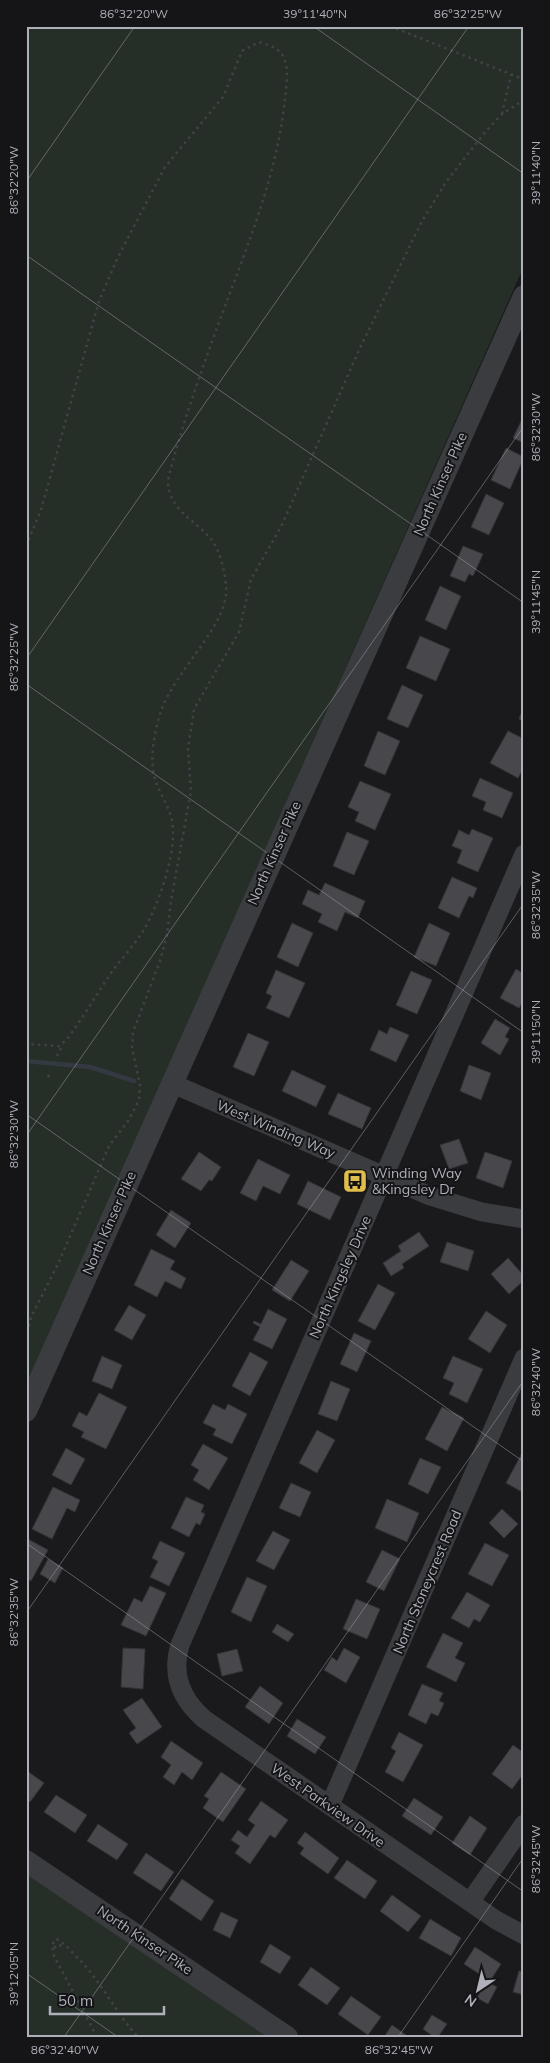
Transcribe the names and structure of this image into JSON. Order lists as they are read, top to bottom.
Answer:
{
  "streets": {
    "street": [
      "North Kinser Pike",
      "West Winding Way",
      "North Kingsley Drive",
      "North Stoneycrest Road",
      "West Parkview Drive"
    ]
  },
  "crossings": [
    ["North Kinser Pike", "West Winding Way"],
    ["West Winding Way", "North Kingsley Drive"],
    ["North Kingsley Drive", "West Parkview Drive"],
    ["North Stoneycrest Road", "West Parkview Drive"]
  ],
  "places": {
    "bus stop": ["Winding Way &Kingsley Dr"]
  },
  "scale_bar": "50 m",
  "north": "bottom left",
  "coordinates": [
    "86°32'20\"W",
    "39°11'40\"N",
    "86°32'25\"W",
    "86°32'30\"W",
    "39°11'45\"N",
    "86°32'35\"W",
    "39°11'50\"N",
    "86°32'40\"W",
    "86°32'45\"W",
    "39°12'05\"N"
  ]
}
